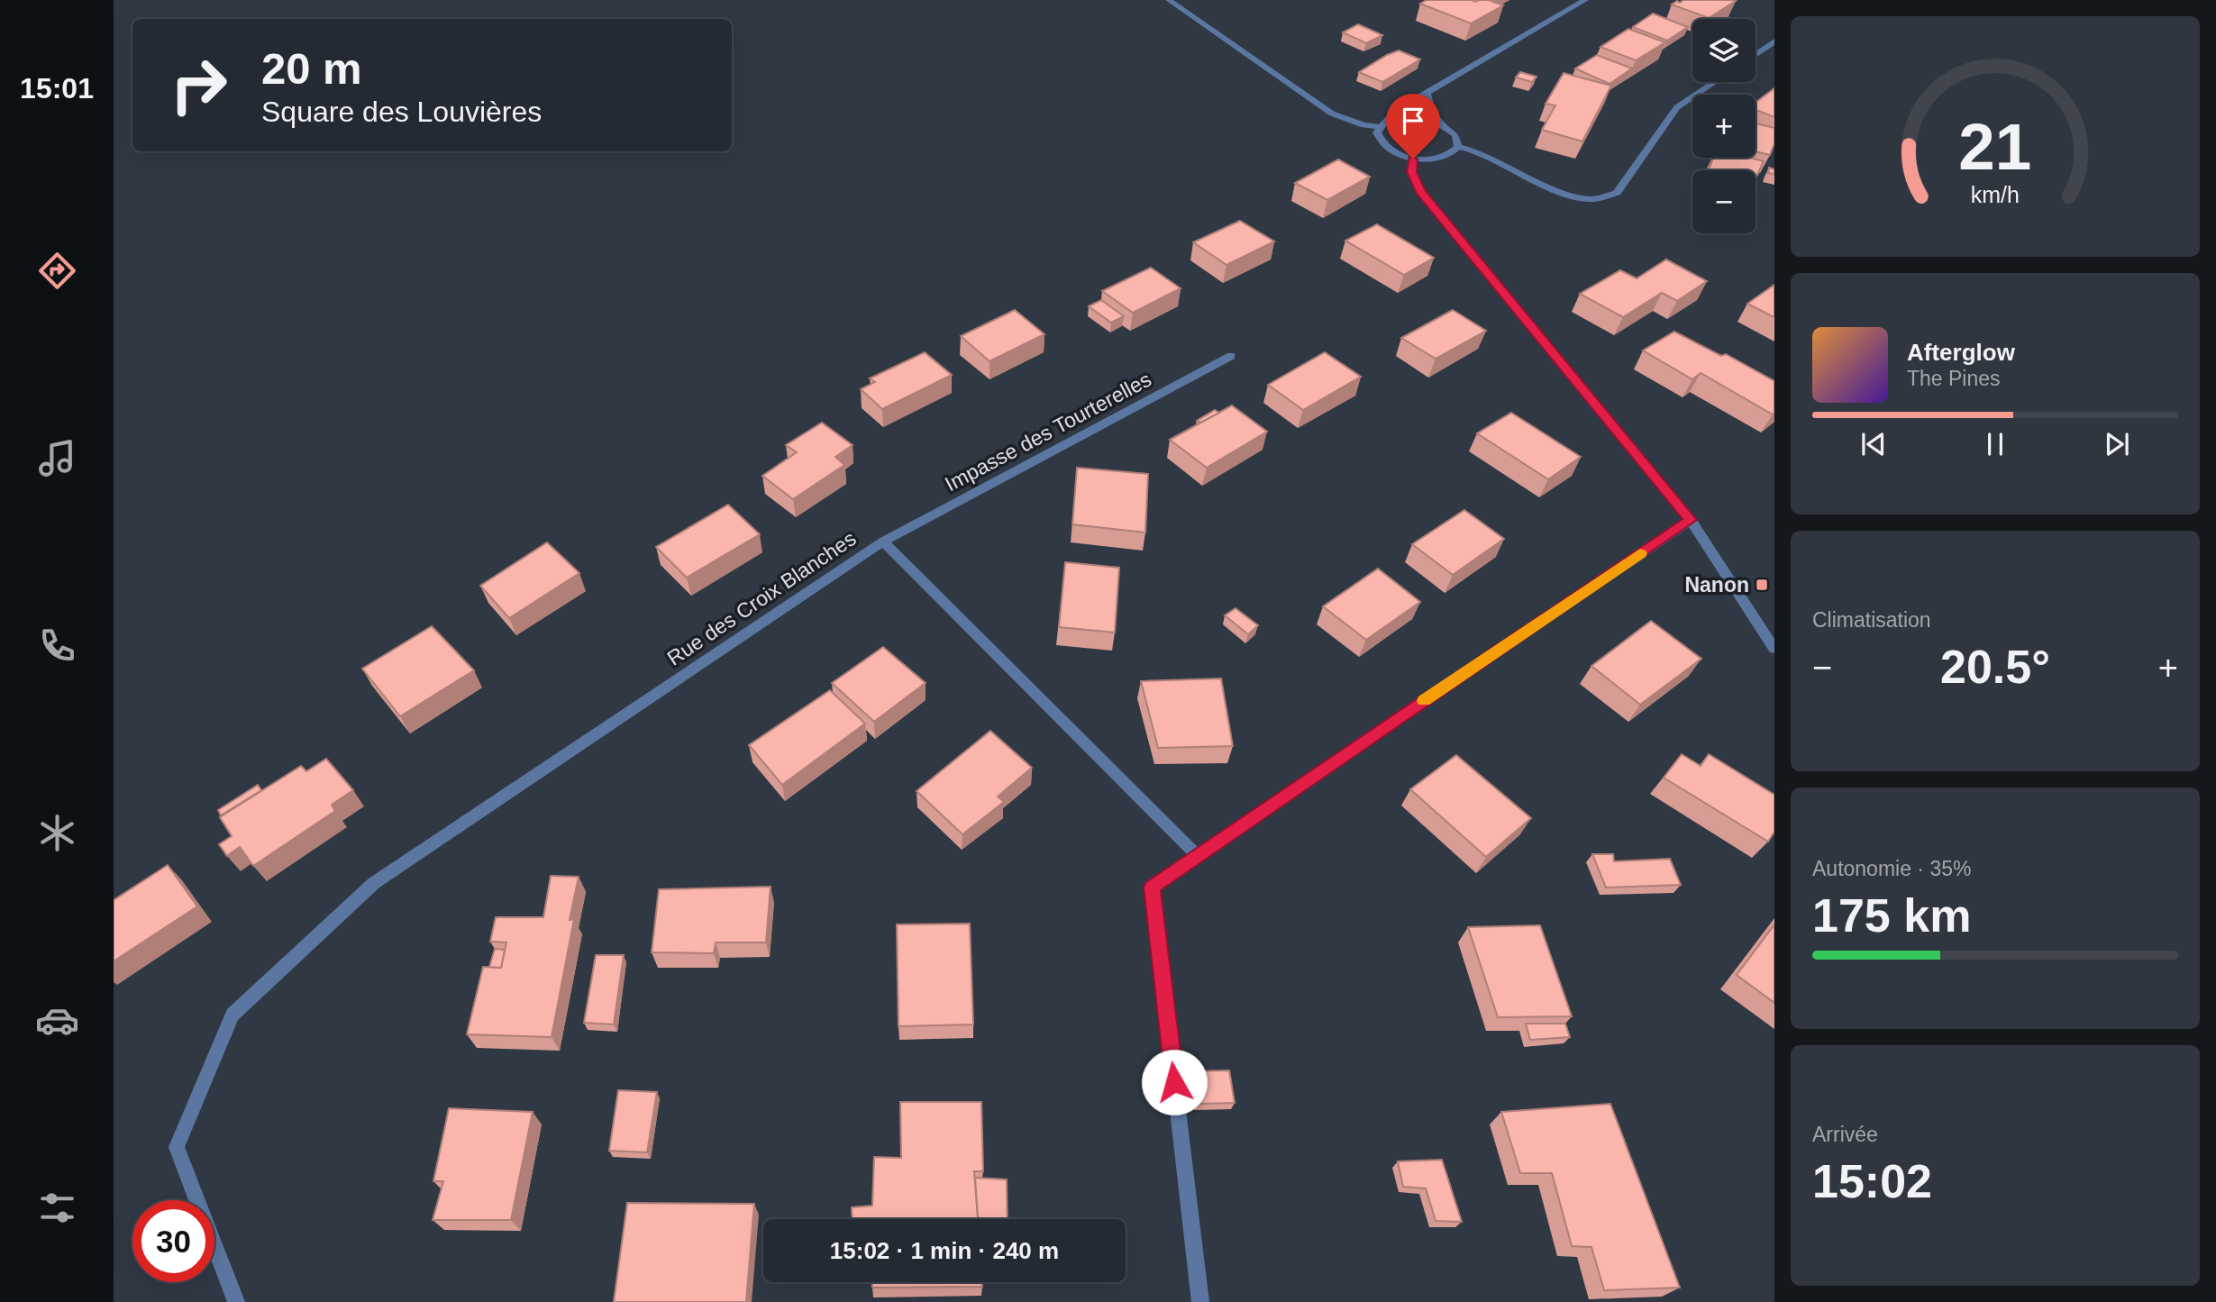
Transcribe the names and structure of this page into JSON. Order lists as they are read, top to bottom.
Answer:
{
  "streets": {
    "street": ["Impasse des Tourterelles", "Rue des Croix Blanches"]
  },
  "crossings": [
    ["Impasse des Tourterelles", "Rue des Croix Blanches"]
  ],
  "places": {
    "transit": ["Nanon"]
  },
  "page": {
    "tabs": "15:01",
    "map_buttons": ["+", "−"],
    "turn": ["20 m", "Square des Louvières"],
    "song": ["Afterglow", "The Pines"],
    "tile": [
      "Climatisation",
      ["Autonomie · 35%", "175 km"],
      ["Arrivée", "15:02"]
    ],
    "heat": ["−", "20.5°", "+"],
    "limit": "30",
    "trip": "15:02 · 1 min · 240 m",
    "gauge": ["21", "km/h"]
  }
}
